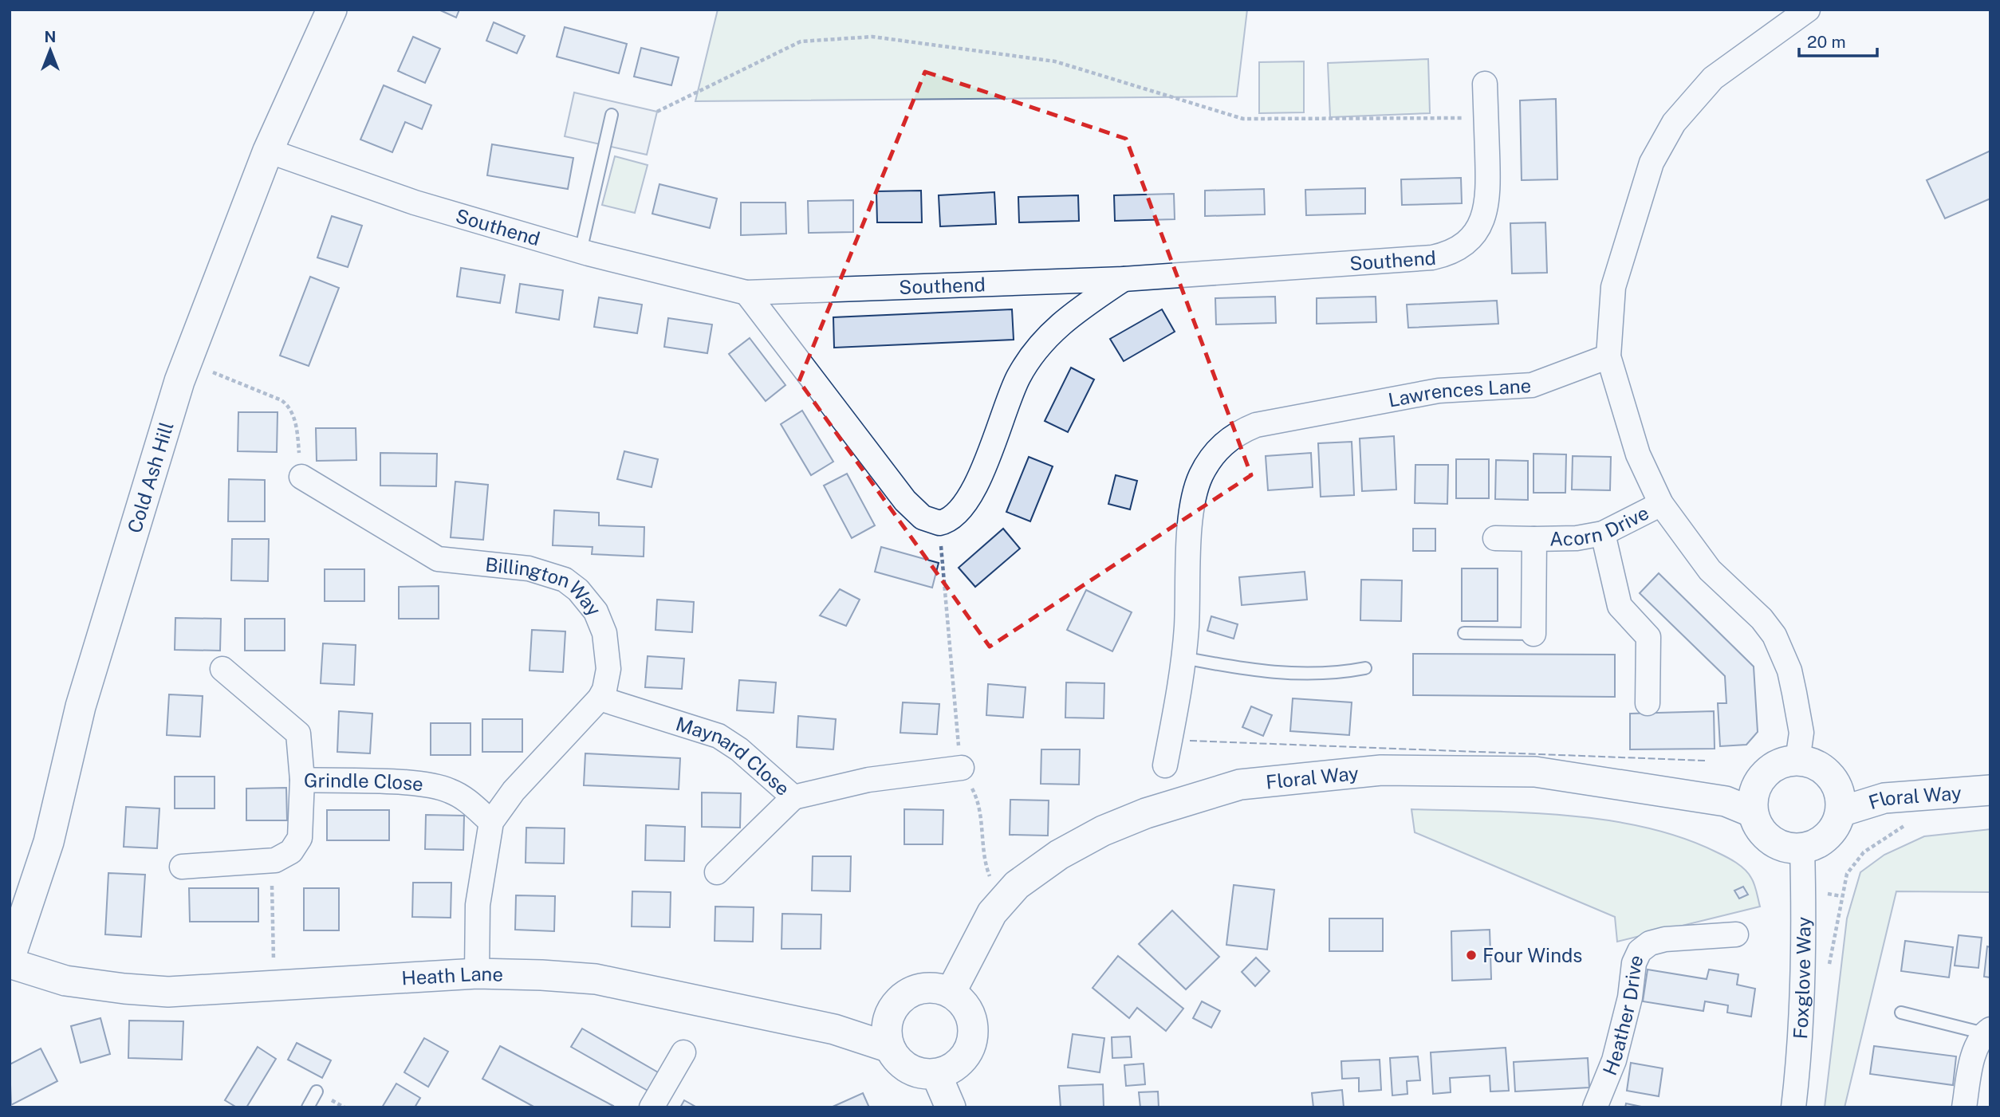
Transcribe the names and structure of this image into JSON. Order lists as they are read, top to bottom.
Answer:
{
  "streets": {
    "street": [
      "Southend",
      "Lawrences Lane",
      "Cold Ash Hill",
      "Acorn Drive",
      "Billington Way",
      "Maynard Close",
      "Floral Way",
      "Grindle Close",
      "Heath Lane",
      "Foxglove Way",
      "Heather Drive"
    ]
  },
  "crossings": [
    ["Southend", "Cold Ash Hill"],
    ["Billington Way", "Maynard Close"],
    ["Billington Way", "Grindle Close"],
    ["Billington Way", "Heath Lane"],
    ["Floral Way", "Heath Lane"],
    ["Floral Way", "Foxglove Way"]
  ],
  "places": ["Four Winds"],
  "scale_bar": "20 m",
  "north": "top"
}
